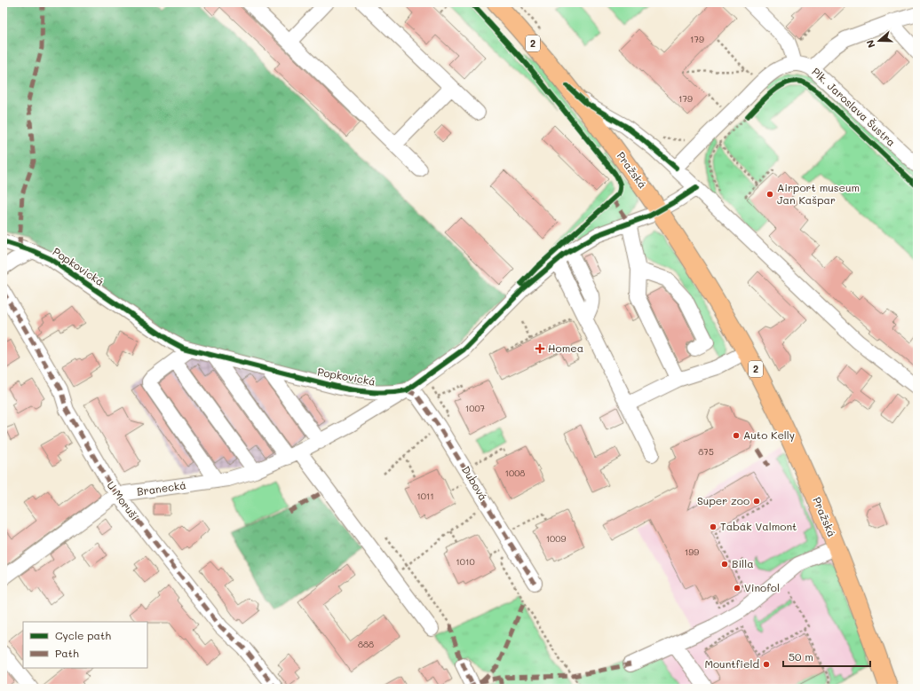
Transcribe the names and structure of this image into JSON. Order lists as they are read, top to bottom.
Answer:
{
  "streets": {
    "main road": ["2", "Pražská"],
    "street": [
      "Plk. Jaroslava Šustra",
      "Popkovická",
      "Dubová",
      "Branecká",
      "U Moruší"
    ]
  },
  "crossings": [
    ["Pražská", "Popkovická"],
    ["Popkovická", "Dubová"],
    ["Popkovická", "Branecká"],
    ["Dubová", "Branecká"],
    ["Branecká", "U Moruší"]
  ],
  "places": {
    "other": [
      "Airport museum Jan Kašpar",
      "Auto Kelly",
      "Super zoo",
      "Tabák Valmont",
      "Billa",
      "Vinofol",
      "Mountfield"
    ],
    "health": ["Homea"]
  },
  "house_numbers": [
    "179",
    "179",
    "1007",
    "875",
    "1008",
    "1011",
    "1009",
    "199",
    "1010",
    "888"
  ],
  "legend": ["Cycle path", "Path"],
  "scale_bar": "50 m",
  "north": "left"
}
